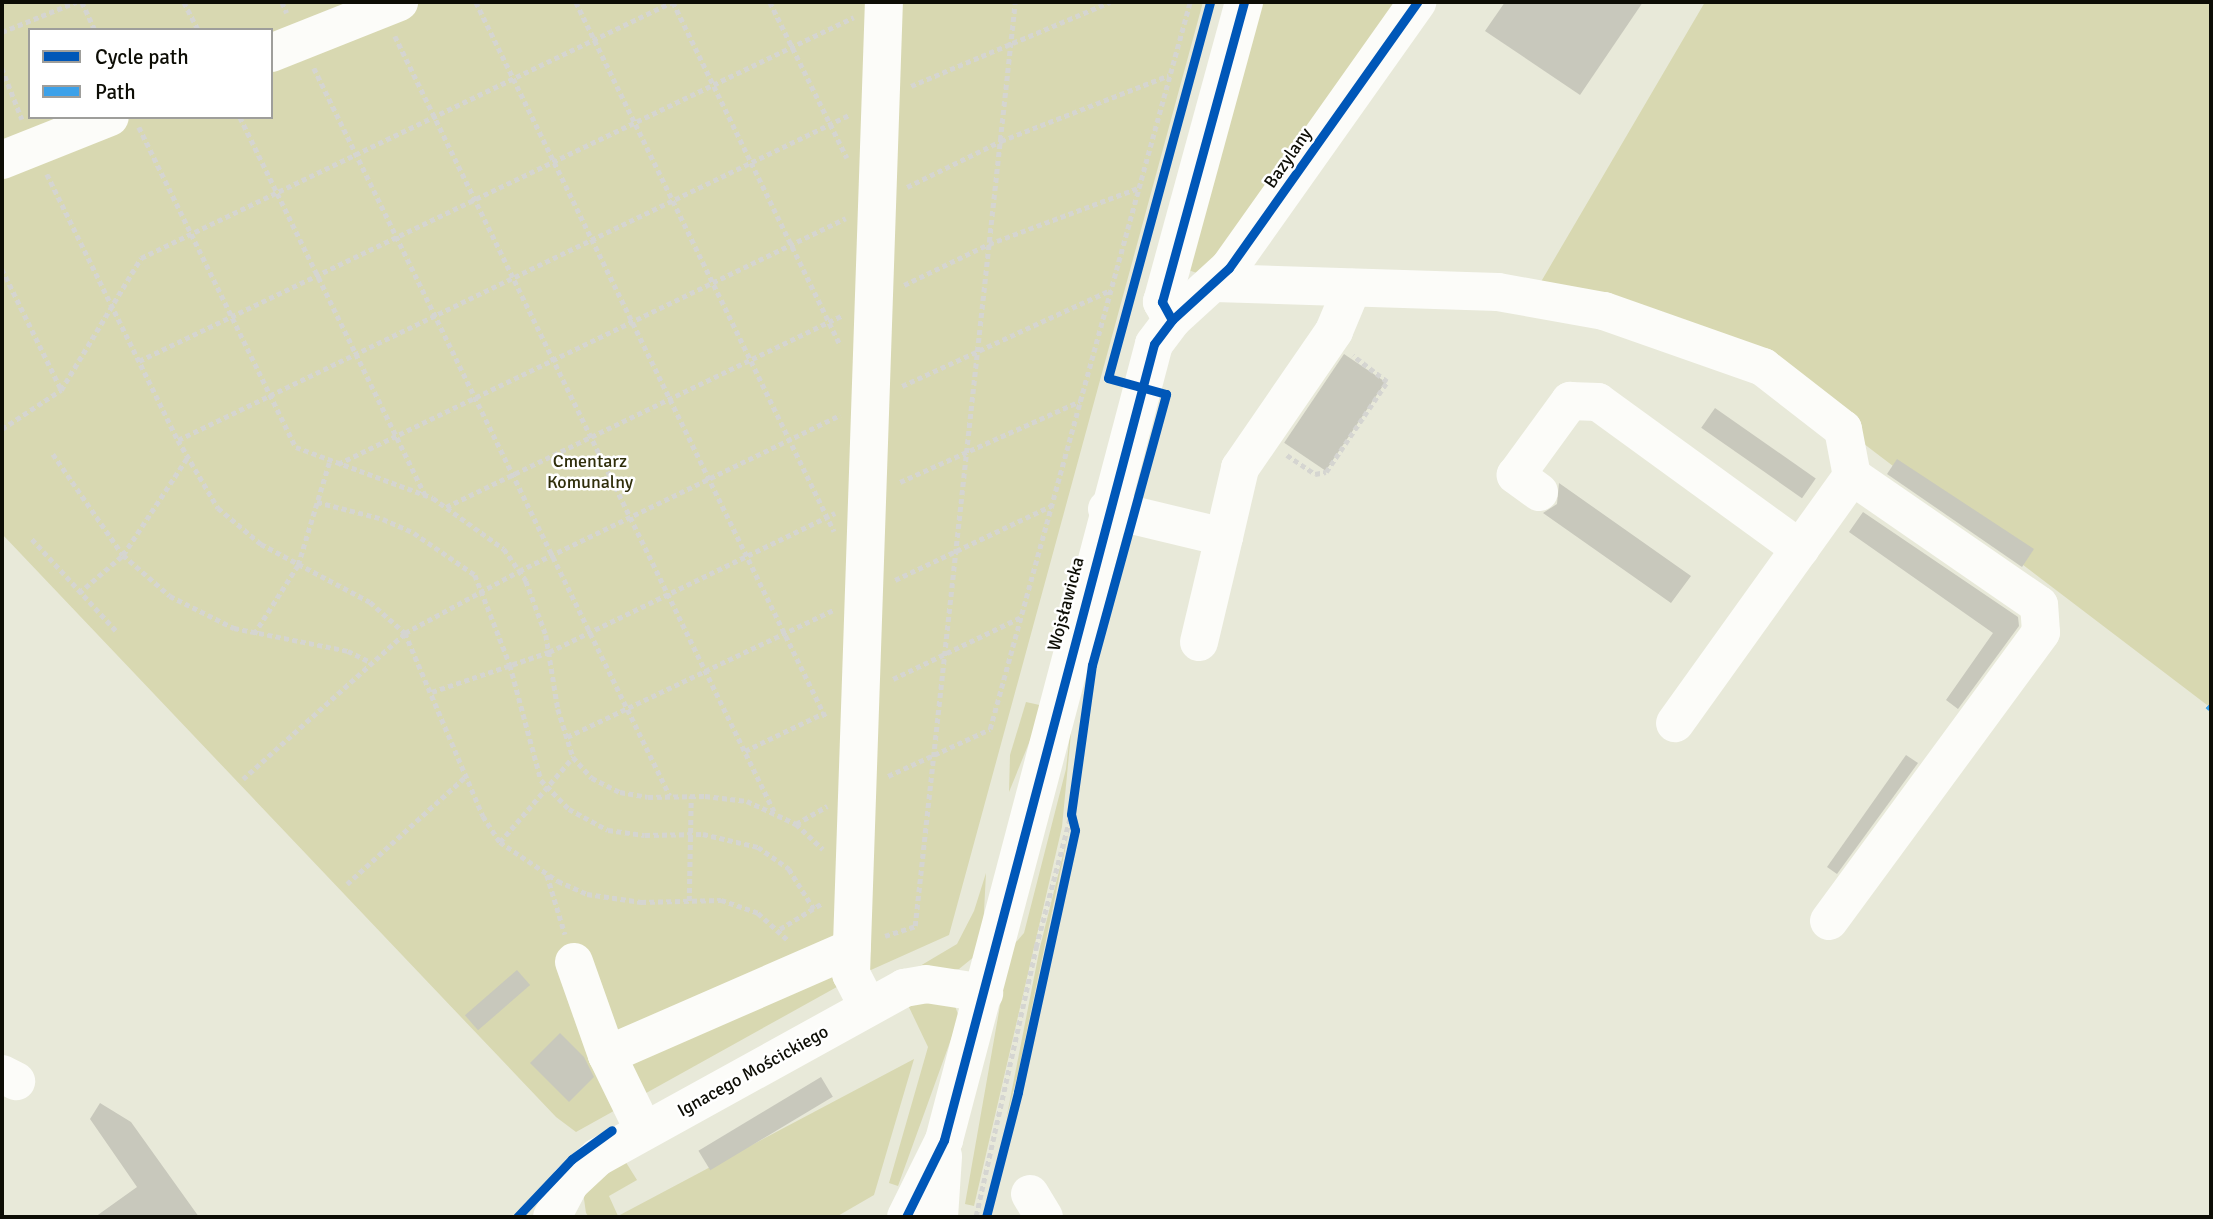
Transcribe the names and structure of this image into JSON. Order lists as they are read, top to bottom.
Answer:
{
  "streets": {
    "street": ["Bazylany", "Wojsławicka", "Ignacego Mościckiego"]
  },
  "crossings": [
    ["Bazylany", "Wojsławicka"],
    ["Wojsławicka", "Ignacego Mościckiego"]
  ],
  "parks": ["Cmentarz Komunalny"],
  "legend": ["Cycle path", "Path"]
}
